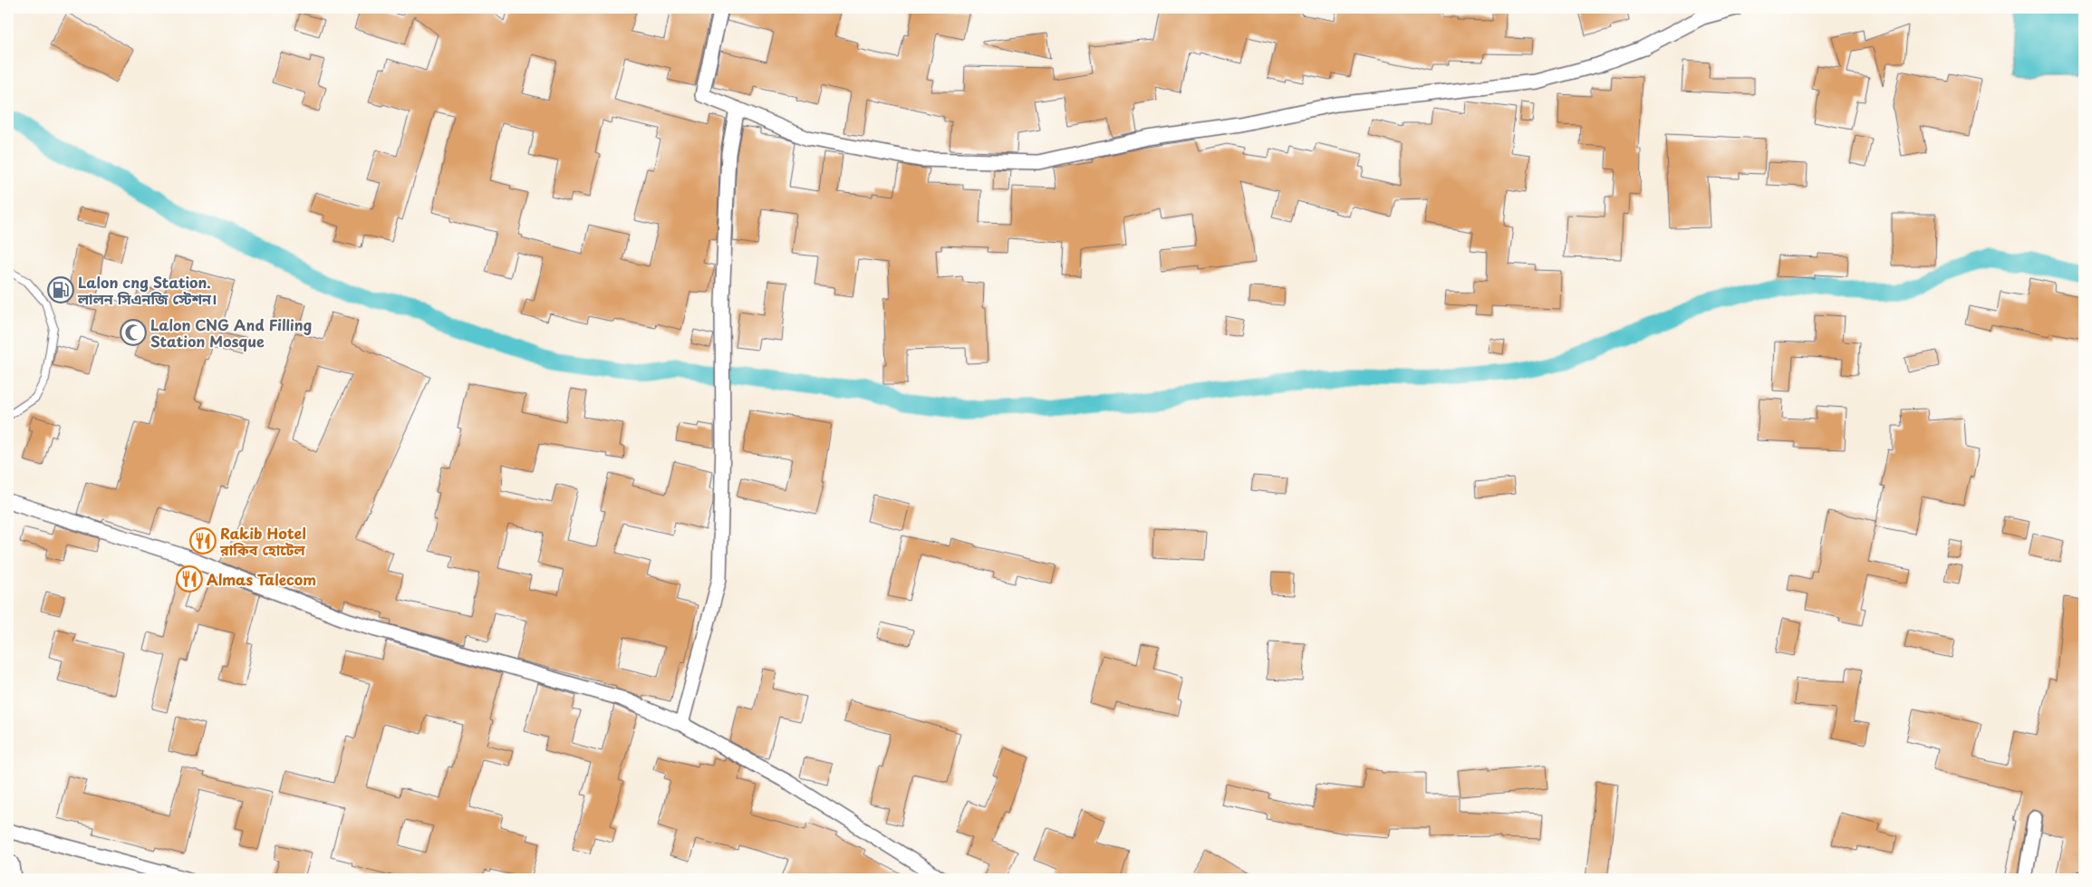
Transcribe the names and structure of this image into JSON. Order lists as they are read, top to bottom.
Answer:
{
  "places": {
    "fuel station": ["Lalon cng Station. লালন সিএনজি স্টেশন।"],
    "mosque": ["Lalon CNG And Filling Station Mosque"],
    "restaurant": ["Rakib Hotel রাকিব হোটেল", "Almas Talecom"]
  }
}
